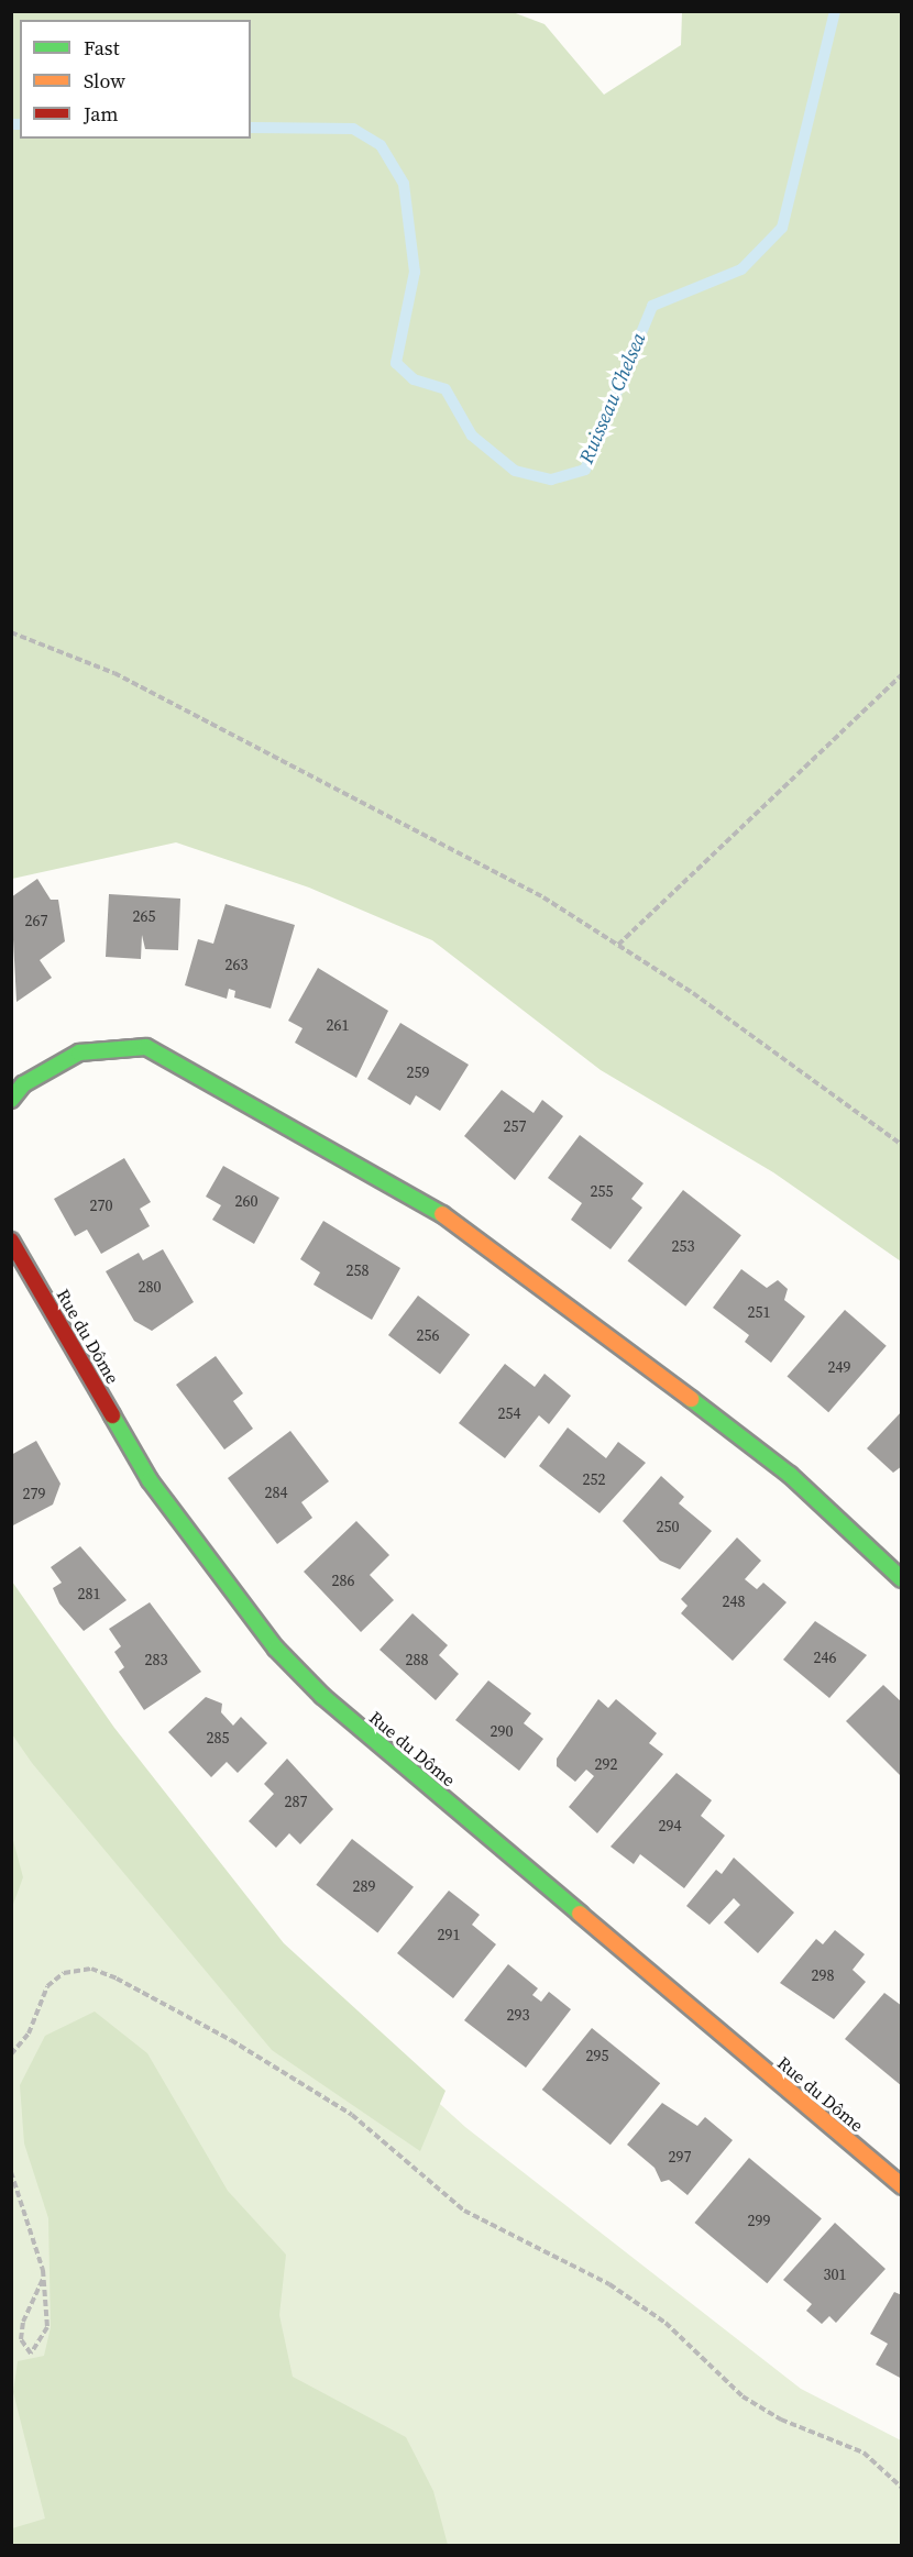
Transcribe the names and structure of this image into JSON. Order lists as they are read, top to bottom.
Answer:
{
  "streets": {
    "street": ["Rue du Dôme"]
  },
  "water": ["Ruisseau Chelsea"],
  "house_numbers": [
    "265",
    "267",
    "263",
    "261",
    "259",
    "257",
    "255",
    "260",
    "270",
    "253",
    "258",
    "280",
    "251",
    "256",
    "249",
    "254",
    "252",
    "284",
    "279",
    "250",
    "286",
    "281",
    "248",
    "246",
    "283",
    "288",
    "290",
    "285",
    "292",
    "287",
    "294",
    "289",
    "291",
    "298",
    "293",
    "295",
    "297",
    "299",
    "301"
  ],
  "legend": ["Fast", "Slow", "Jam"]
}
